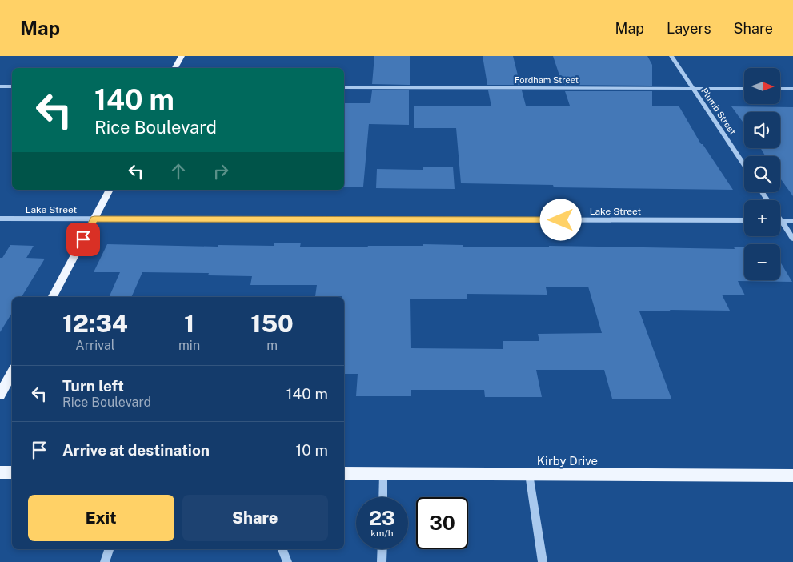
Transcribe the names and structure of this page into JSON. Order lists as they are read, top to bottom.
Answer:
{
  "streets": {
    "main road": ["Kirby Drive"],
    "street": ["Fordham Street", "Plumb Street", "Lake Street"]
  },
  "crossings": [
    ["Fordham Street", "Plumb Street"]
  ],
  "north": "right",
  "page": {
    "header": "Map",
    "nav": ["Map", "Layers", "Share"],
    "map_buttons": ["+", "−"],
    "turn": ["140 m", "Rice Boulevard"],
    "eta": [
      "12:34",
      "Arrival",
      "1",
      "min",
      "150",
      "m"
    ],
    "list": [
      {
        "name": "Turn left",
        "note": "Rice Boulevard",
        "value": "140 m"
      },
      {
        "name": "Arrive at destination",
        "value": "10 m"
      }
    ],
    "buttons": ["Exit", "Share"],
    "speed": "23 km/h",
    "limit": "30"
  }
}
